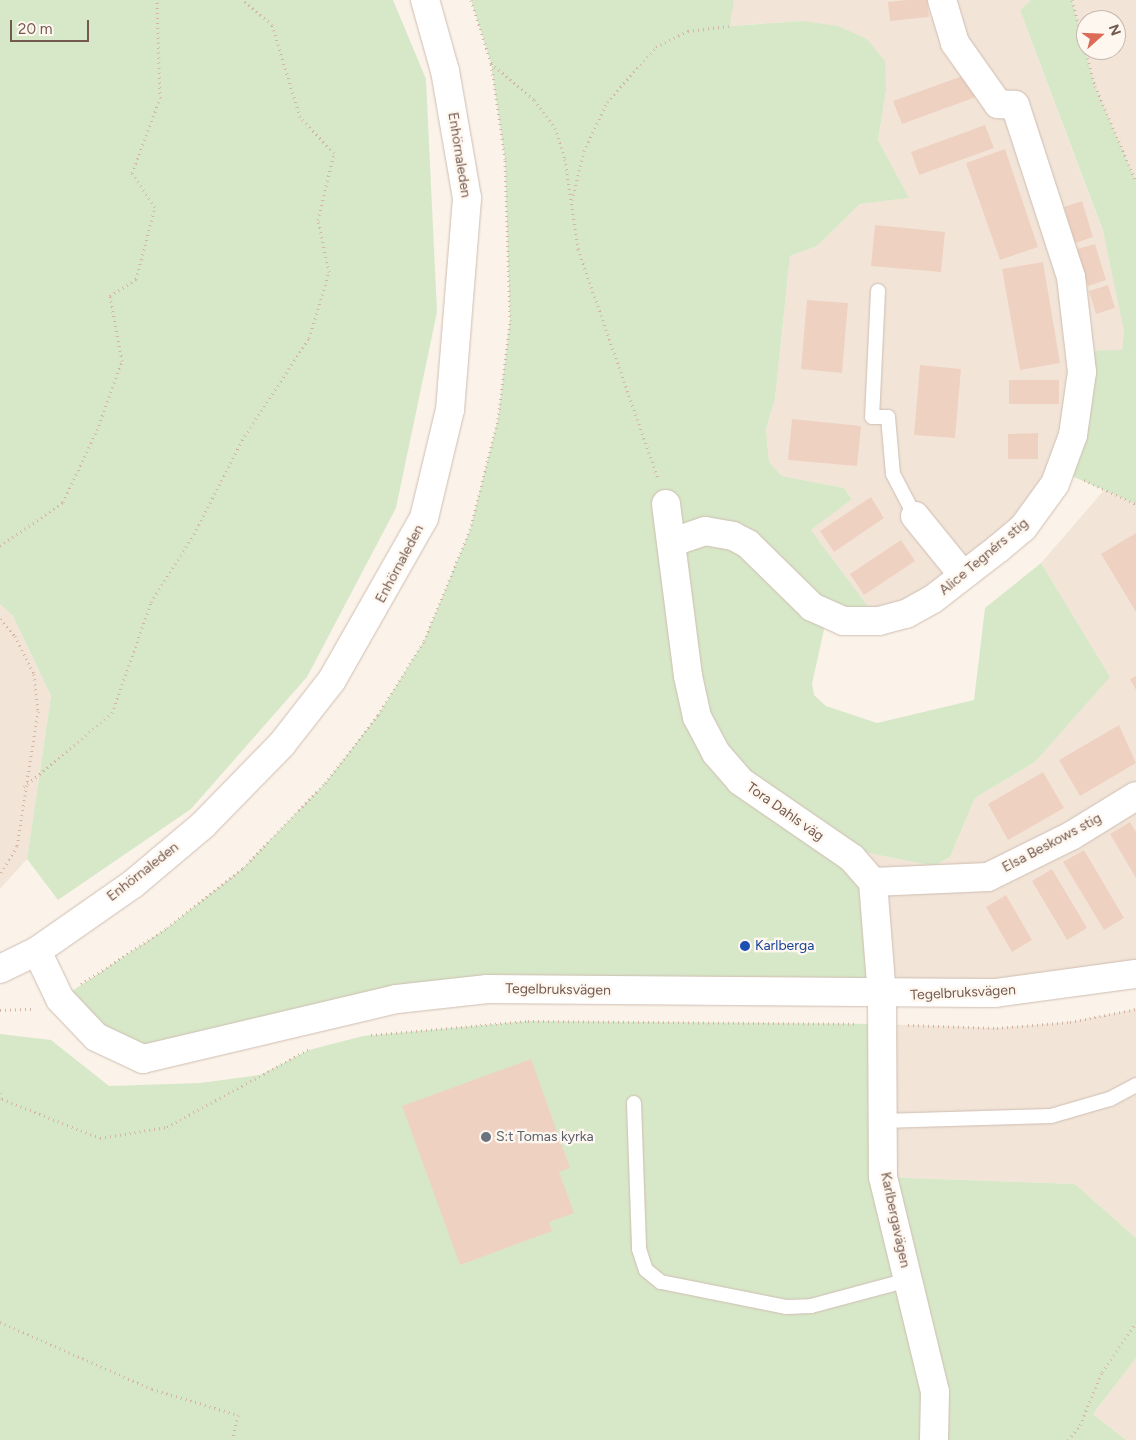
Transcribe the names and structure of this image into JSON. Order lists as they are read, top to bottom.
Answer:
{
  "streets": {
    "street": [
      "Enhörnaleden",
      "Alice Tegnérs stig",
      "Tora Dahls väg",
      "Elsa Beskows stig",
      "Tegelbruksvägen",
      "Karlbergavägen"
    ]
  },
  "crossings": [
    ["Enhörnaleden", "Tegelbruksvägen"],
    ["Alice Tegnérs stig", "Tora Dahls väg"],
    ["Tora Dahls väg", "Elsa Beskows stig"],
    ["Tegelbruksvägen", "Karlbergavägen"]
  ],
  "places": ["Karlberga", "S:t Tomas kyrka"],
  "scale_bar": "20 m",
  "north": "right"
}
